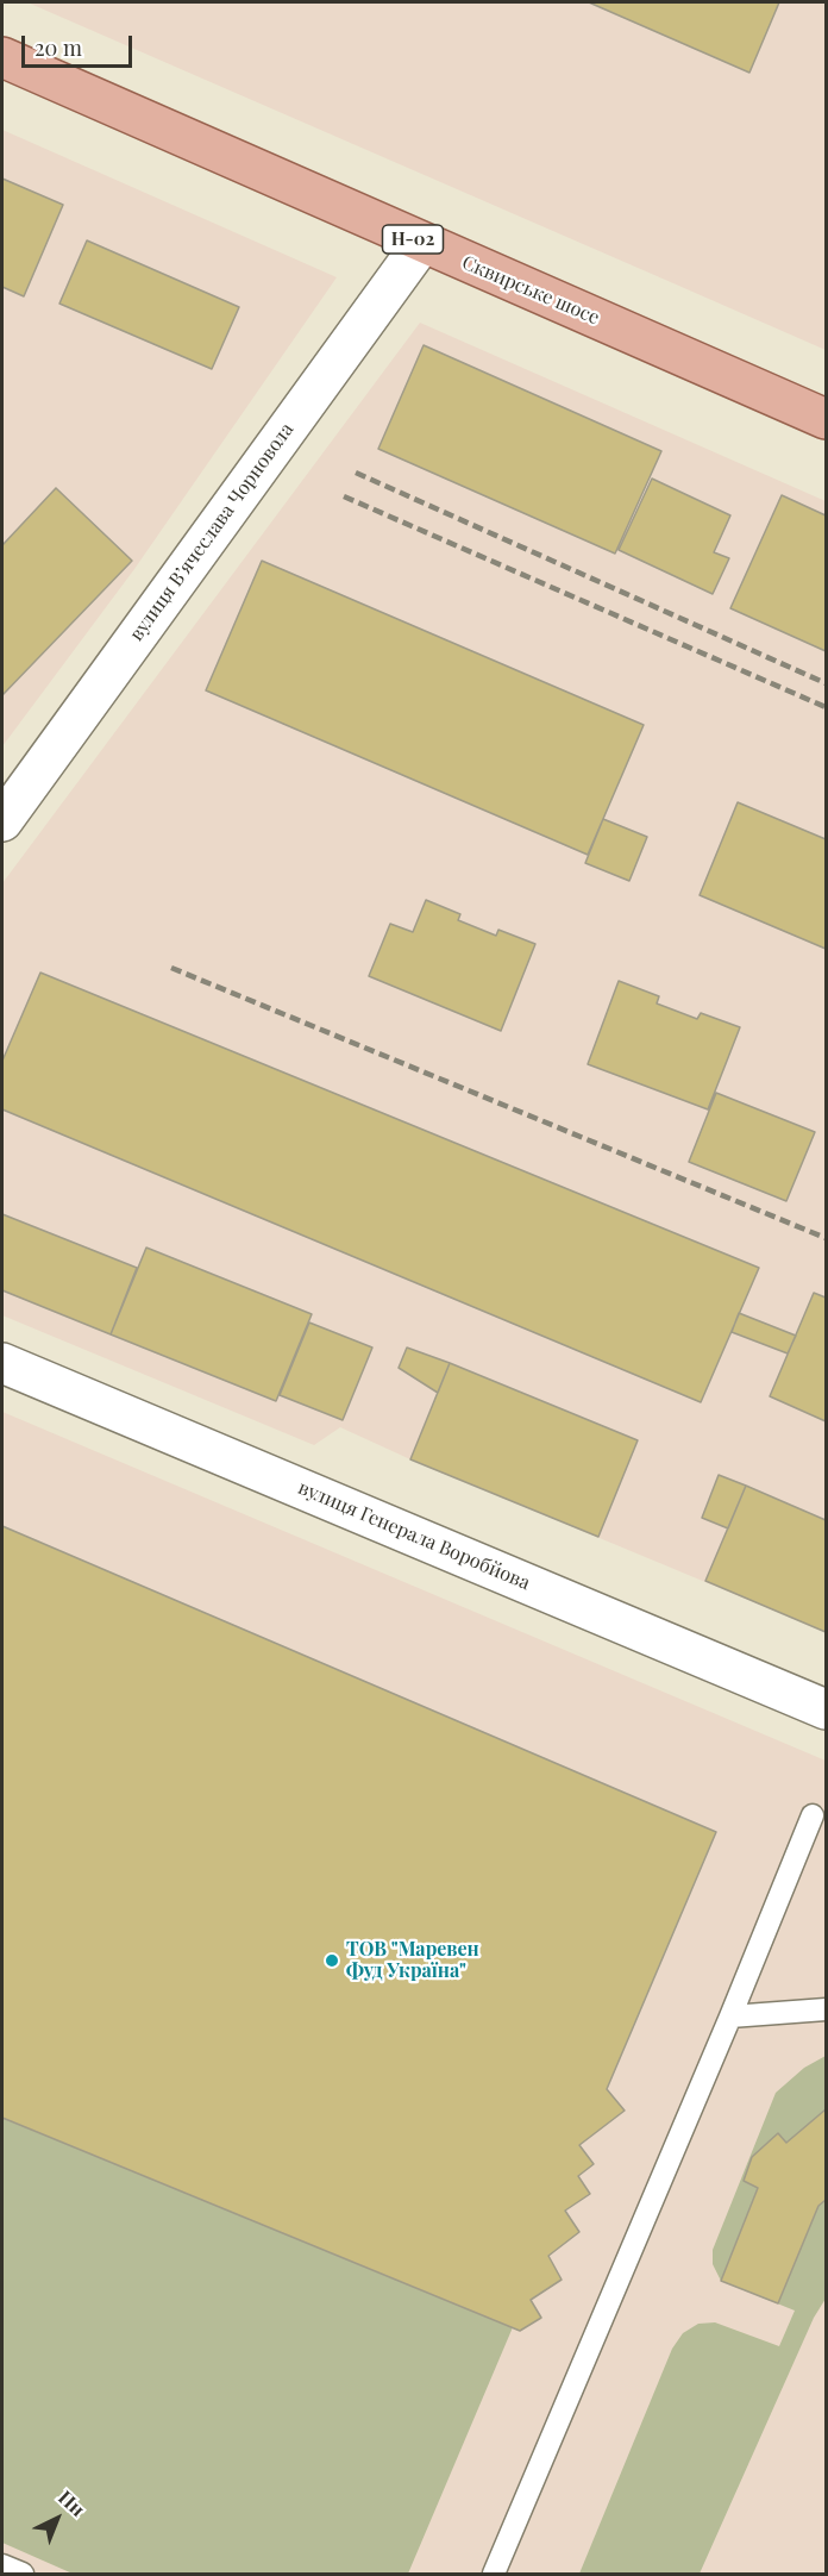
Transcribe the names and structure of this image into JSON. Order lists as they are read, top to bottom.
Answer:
{
  "streets": {
    "main road": ["Н-02", "Сквирське шосе"],
    "street": ["вулиця Вʼячеслава Чорновола", "вулиця Генерала Воробйова"]
  },
  "crossings": [
    ["Сквирське шосе", "вулиця Вʼячеслава Чорновола"]
  ],
  "places": ["ТОВ \"Маревен Фуд Україна\""],
  "scale_bar": "20 m",
  "north": "top right"
}
